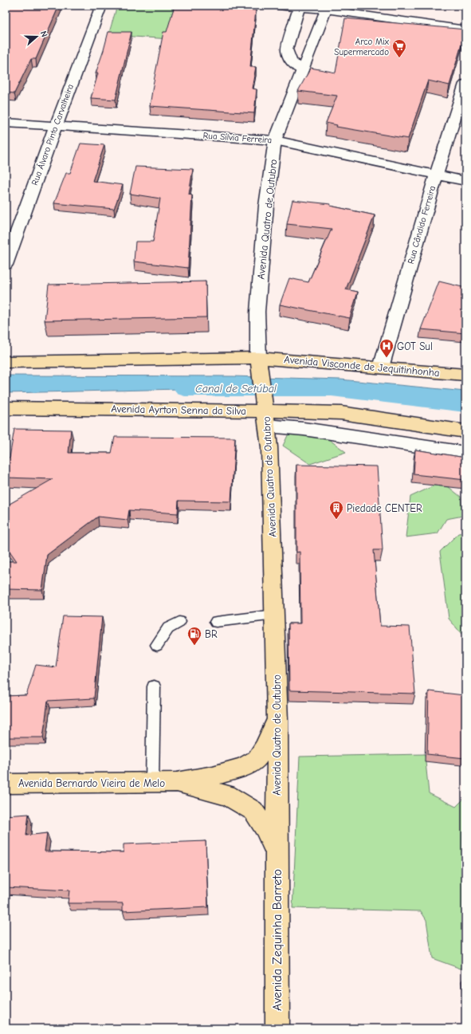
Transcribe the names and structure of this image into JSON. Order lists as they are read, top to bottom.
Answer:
{
  "streets": {
    "main road": [
      "Avenida Quatro de Outubro",
      "Avenida Visconde de Jequitinhonha",
      "Avenida Ayrton Senna da Silva",
      "Avenida Bernardo Vieira de Melo",
      "Avenida Zequinha Barreto"
    ],
    "street": ["Rua Álvaro Pinto Carvalheira", "Rua Sílvia Ferreira", "Rua Cândido Ferreira"]
  },
  "crossings": [
    ["Rua Álvaro Pinto Carvalheira", "Rua Sílvia Ferreira"],
    ["Rua Sílvia Ferreira", "Avenida Quatro de Outubro"],
    ["Rua Sílvia Ferreira", "Rua Cândido Ferreira"],
    ["Avenida Quatro de Outubro", "Avenida Visconde de Jequitinhonha"],
    ["Avenida Quatro de Outubro", "Avenida Ayrton Senna da Silva"],
    ["Avenida Quatro de Outubro", "Avenida Bernardo Vieira de Melo"],
    ["Avenida Quatro de Outubro", "Avenida Zequinha Barreto"],
    ["Rua Cândido Ferreira", "Avenida Visconde de Jequitinhonha"],
    ["Avenida Bernardo Vieira de Melo", "Avenida Zequinha Barreto"]
  ],
  "water": ["Canal de Setúbal"],
  "places": {
    "supermarket": ["Arco Mix Supermercado"],
    "hospital": ["GOT Sul"],
    "building": ["Piedade CENTER"],
    "fuel station": ["BR"]
  },
  "north": "right"
}
